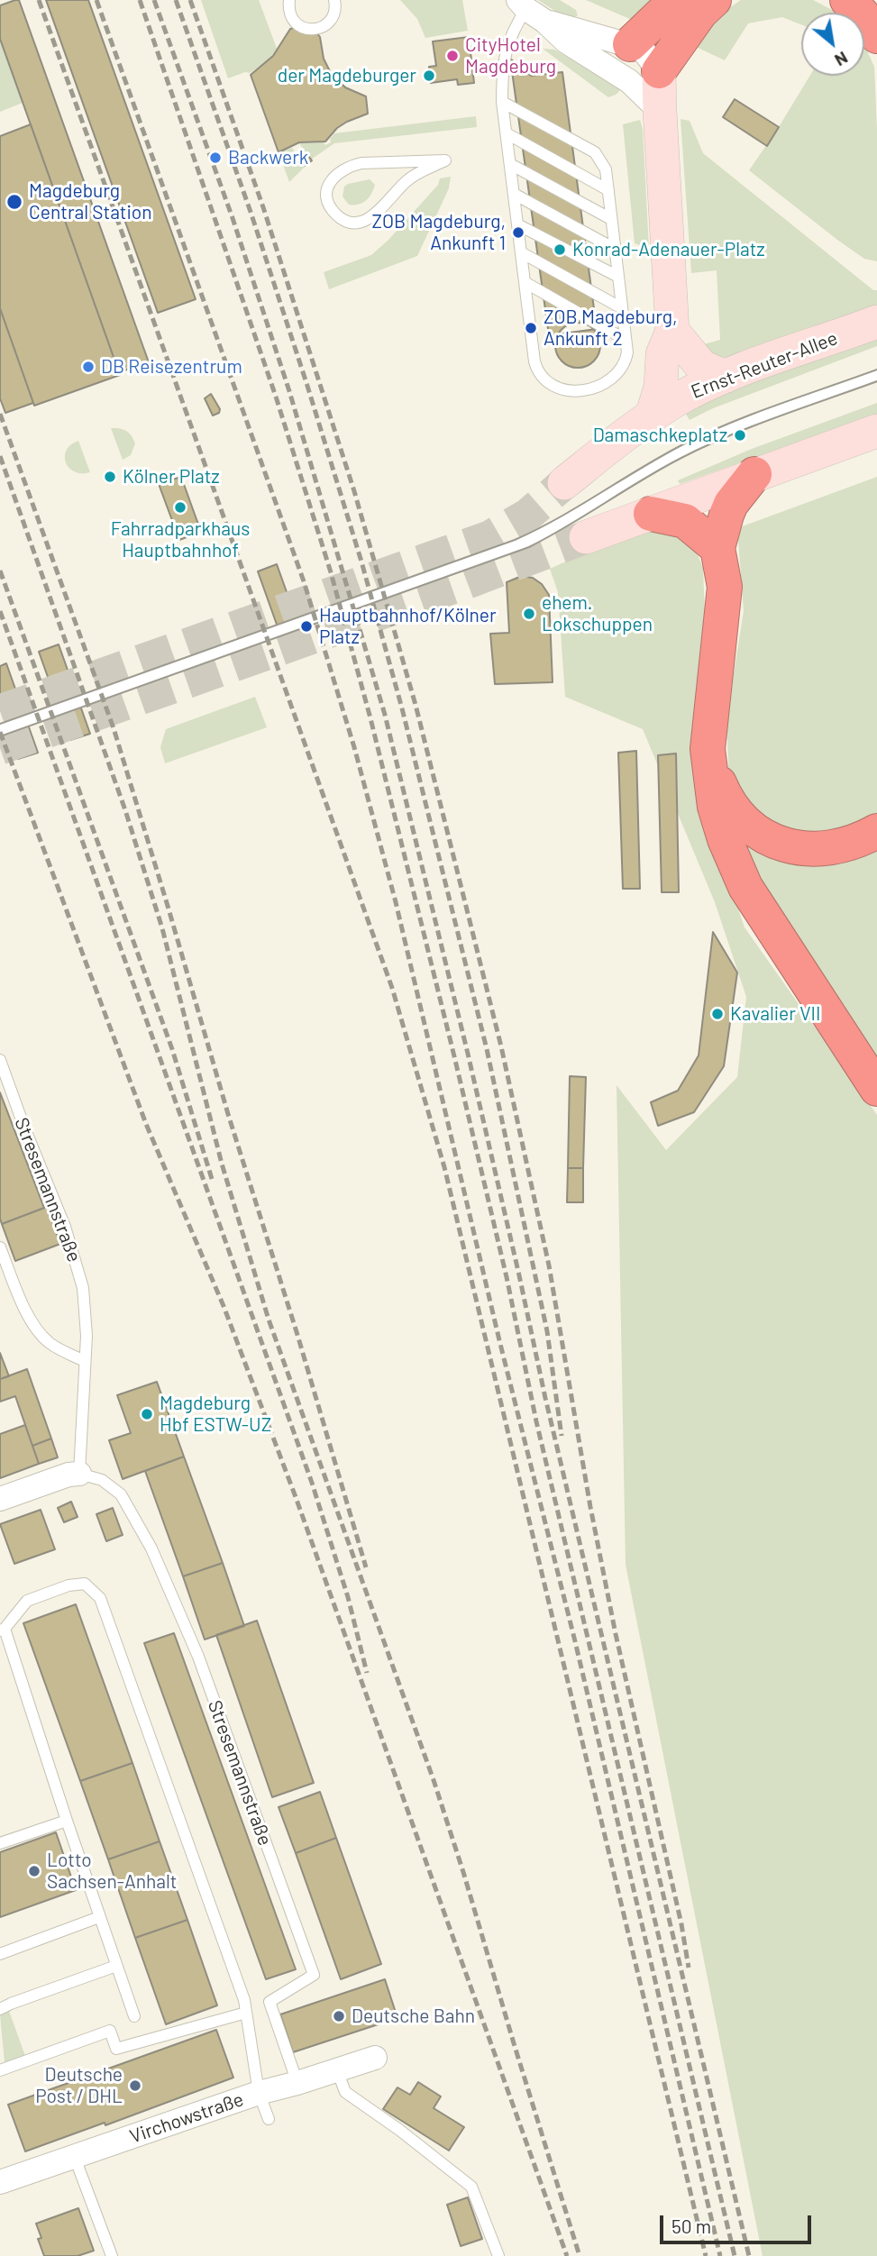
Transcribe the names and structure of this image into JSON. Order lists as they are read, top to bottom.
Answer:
{
  "streets": {
    "main road": ["Ernst-Reuter-Allee"],
    "street": ["Virchowstraße"],
    "lane": ["Stresemannstraße"]
  },
  "crossings": [
    ["Stresemannstraße", "Virchowstraße"]
  ],
  "places": [
    "CityHotel Magdeburg",
    "der Magdeburger",
    "Backwerk",
    "Magdeburg Central Station",
    "ZOB Magdeburg, Ankunft 1",
    "Konrad-Adenauer-Platz",
    "ZOB Magdeburg, Ankunft 2",
    "DB Reisezentrum",
    "Damaschkeplatz",
    "Kölner Platz",
    "Fahrradparkhaus Hauptbahnhof",
    "ehem. Lokschuppen",
    "Hauptbahnhof/Kölner Platz",
    "Kavalier VII",
    "Magdeburg Hbf ESTW-UZ",
    "Lotto Sachsen-Anhalt",
    "Deutsche Bahn",
    "Deutsche Post / DHL"
  ],
  "scale_bar": "50 m",
  "north": "bottom right"
}
